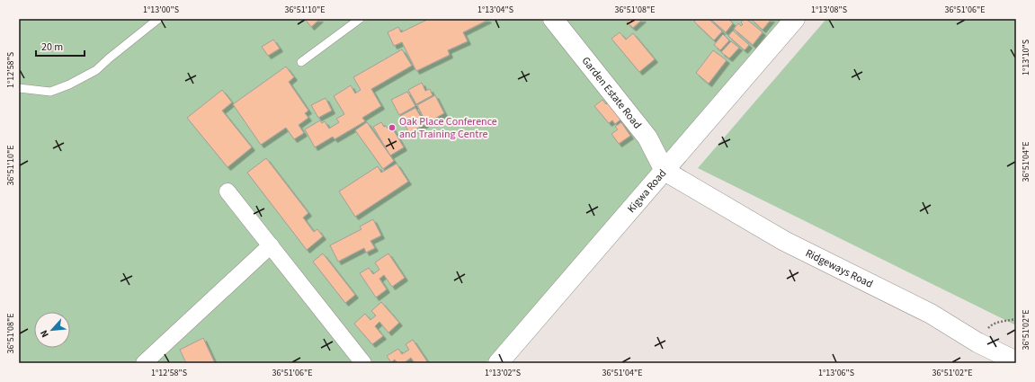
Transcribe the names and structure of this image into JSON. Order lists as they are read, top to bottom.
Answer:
{
  "streets": {
    "street": ["Garden Estate Road", "Kigwa Road", "Ridgeways Road"]
  },
  "crossings": [
    ["Garden Estate Road", "Kigwa Road"],
    ["Garden Estate Road", "Ridgeways Road"],
    ["Kigwa Road", "Ridgeways Road"]
  ],
  "places": ["Oak Place Conference and Training Centre"],
  "scale_bar": "20 m",
  "north": "bottom left",
  "coordinates": [
    "1°13'00\"S",
    "36°51'10\"E",
    "1°13'04\"S",
    "36°51'08\"E",
    "1°13'08\"S",
    "36°51'06\"E",
    "1°13'10\"S",
    "1°12'58\"S",
    "36°51'04\"E",
    "36°51'02\"E",
    "1°13'02\"S",
    "1°13'06\"S"
  ]
}
